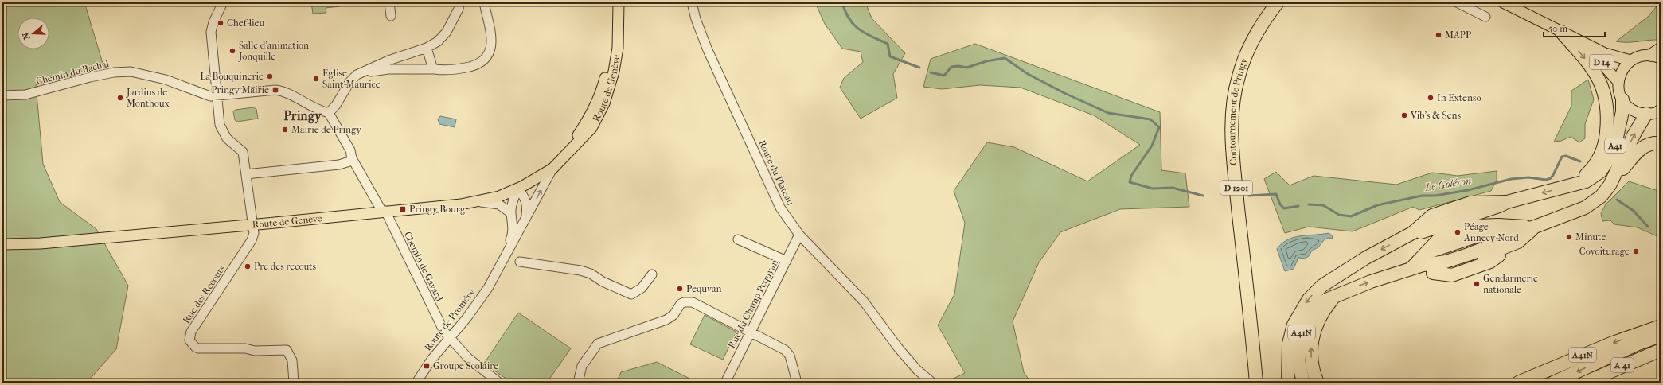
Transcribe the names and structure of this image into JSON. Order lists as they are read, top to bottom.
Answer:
{
  "streets": {
    "highway": [
      "Contournement de Pringy",
      "A41",
      "D 1201",
      "A41N",
      "A 41"
    ],
    "main road": ["D 14", "Route de Genève"],
    "street": [
      "Chemin du Bachal",
      "Route du Plateau",
      "Chemin de Gavard",
      "Rue des Recouts",
      "Rue du Champ Pequyan",
      "Route de Proméry"
    ]
  },
  "crossings": [
    ["Chemin du Bachal", "Chemin de Gavard"],
    ["Route de Genève", "Chemin de Gavard"],
    ["Route de Genève", "Rue des Recouts"],
    ["Route de Genève", "Route de Proméry"],
    ["Route du Plateau", "Rue du Champ Pequyan"],
    ["Chemin de Gavard", "Route de Proméry"]
  ],
  "districts": ["Pringy"],
  "water": ["Le Goléron"],
  "places": {
    "other": [
      "Chef-lieu",
      "MAPP",
      "Salle d'animation Jonquille",
      "La Bouquinerie",
      "Église Saint-Maurice",
      "Jardins de Monthoux",
      "In Extenso",
      "Vib's & Sens",
      "Mairie de Pringy",
      "Péage Annecy-Nord",
      "Minute",
      "Covoiturage",
      "Pre des recouts",
      "Gendarmerie nationale",
      "Pequyan"
    ],
    "transit": ["Pringy Mairie", "Pringy Bourg", "Groupe Scolaire"]
  },
  "scale_bar": "50 m",
  "north": "left"
}
